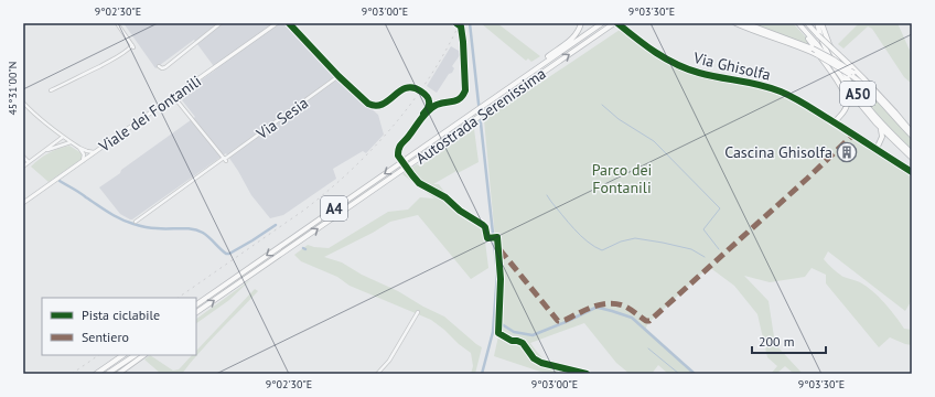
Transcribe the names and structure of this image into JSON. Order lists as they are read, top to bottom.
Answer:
{
  "streets": {
    "highway": ["A50", "Autostrada Serenissima", "A4"],
    "main road": ["Viale dei Fontanili"],
    "street": ["Via Ghisolfa", "Via Sesia"]
  },
  "crossings": [
    ["Via Ghisolfa", "Autostrada Serenissima"]
  ],
  "parks": ["Parco dei Fontanili"],
  "places": {
    "building": ["Cascina Ghisolfa"]
  },
  "legend": ["Pista ciclabile", "Sentiero"],
  "scale_bar": "200 m",
  "coordinates": [
    "9°02'30\"E",
    "9°03'00\"E",
    "9°03'30\"E",
    "45°31'00\"N"
  ]
}
